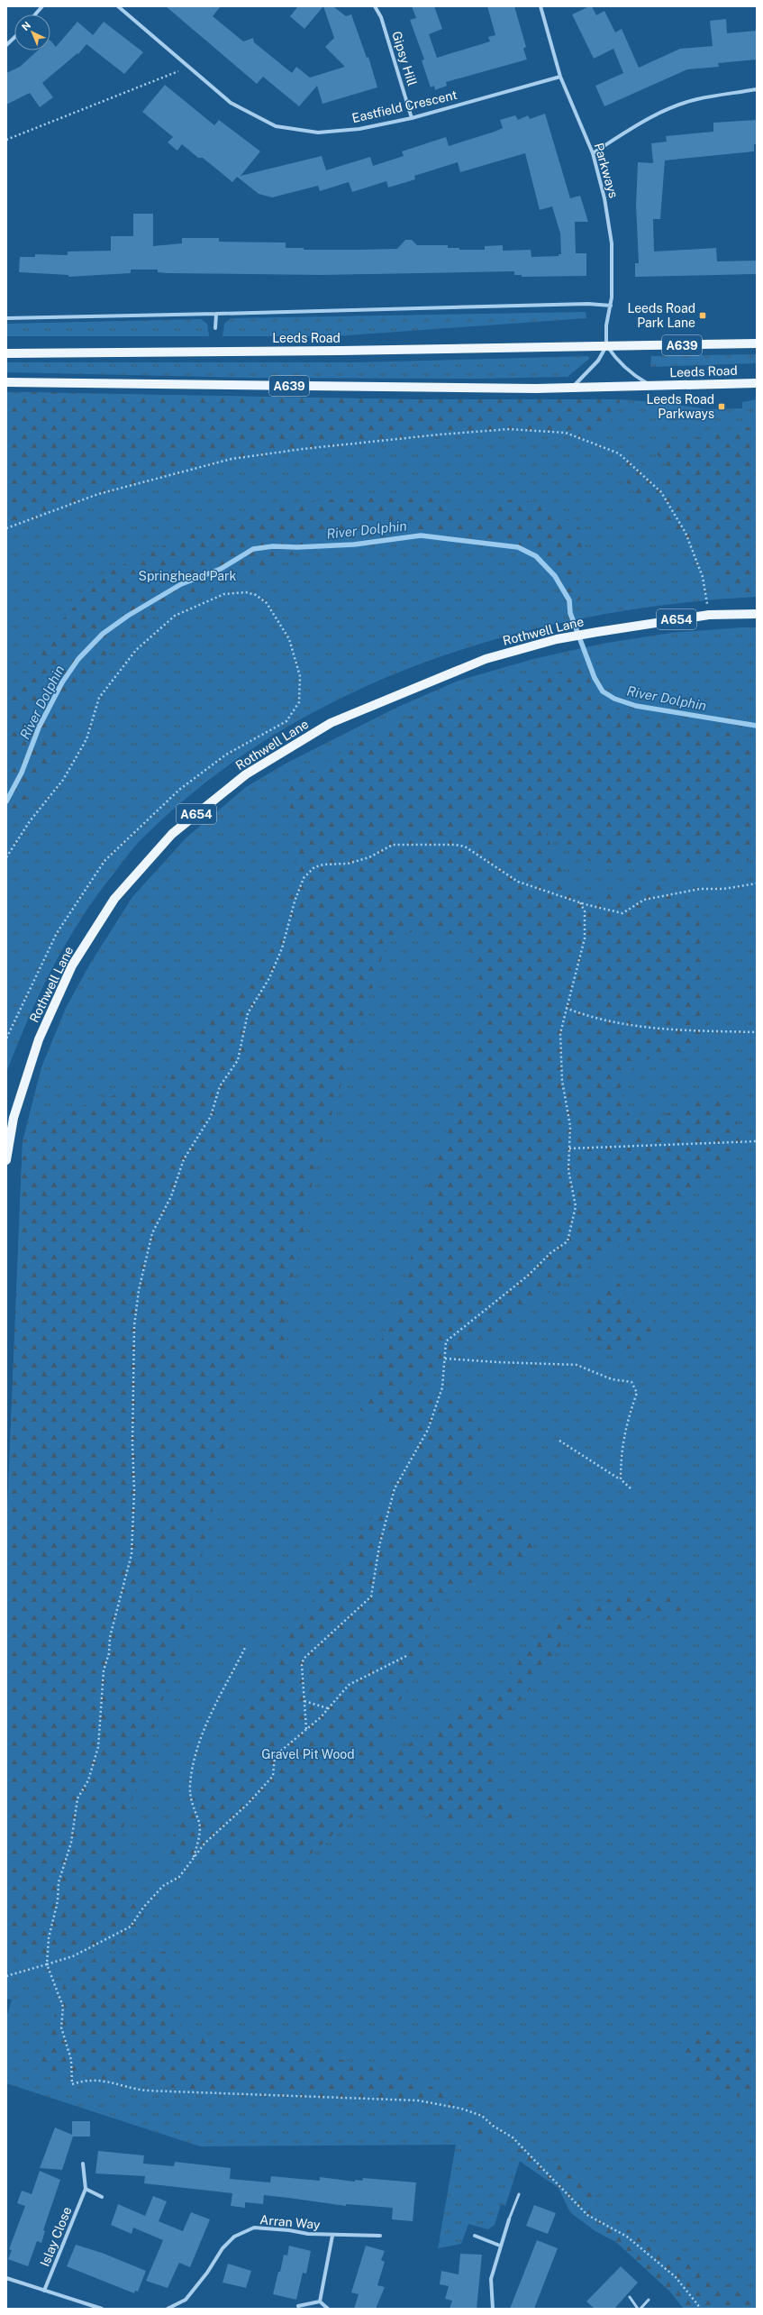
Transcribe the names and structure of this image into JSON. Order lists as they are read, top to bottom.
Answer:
{
  "streets": {
    "main road": [
      "Leeds Road",
      "A639",
      "A654",
      "Rothwell Lane"
    ],
    "street": [
      "Gipsy Hill",
      "Eastfield Crescent",
      "Parkways",
      "Arran Way",
      "Islay Close"
    ]
  },
  "crossings": [
    ["Gipsy Hill", "Eastfield Crescent"],
    ["Eastfield Crescent", "Parkways"],
    ["Parkways", "Leeds Road"]
  ],
  "water": ["River Dolphin"],
  "parks": ["Springhead Park", "Gravel Pit Wood"],
  "places": {
    "transit": ["Leeds Road Park Lane", "Leeds Road Parkways"]
  },
  "north": "top left"
}
